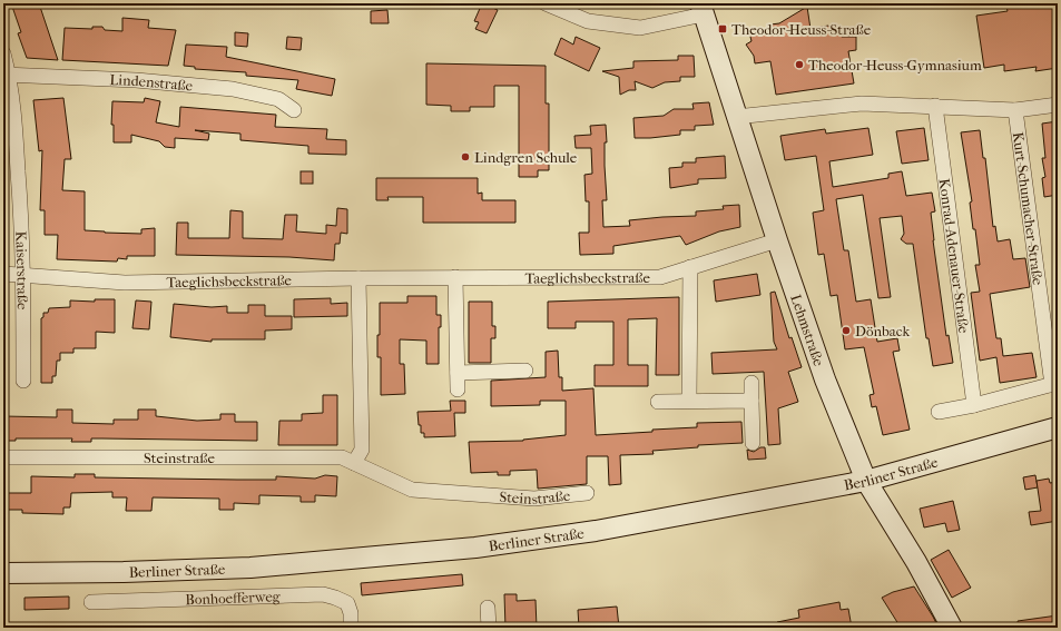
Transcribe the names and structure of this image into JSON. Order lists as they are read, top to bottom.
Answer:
{
  "streets": {
    "main road": ["Lehmstraße", "Berliner Straße"],
    "street": [
      "Lindenstraße",
      "Kurt-Schumacher-Straße",
      "Konrad-Adenauer-Straße",
      "Kaiserstraße",
      "Taeglichsbeckstraße",
      "Steinstraße",
      "Bonhoefferweg"
    ]
  },
  "crossings": [
    ["Lindenstraße", "Kaiserstraße"],
    ["Kaiserstraße", "Taeglichsbeckstraße"],
    ["Taeglichsbeckstraße", "Lehmstraße"],
    ["Lehmstraße", "Berliner Straße"]
  ],
  "places": {
    "transit": ["Theodor-Heuss-Straße"],
    "other": ["Theodor-Heuss-Gymnasium", "Lindgren Schule", "Dönback"]
  }
}
